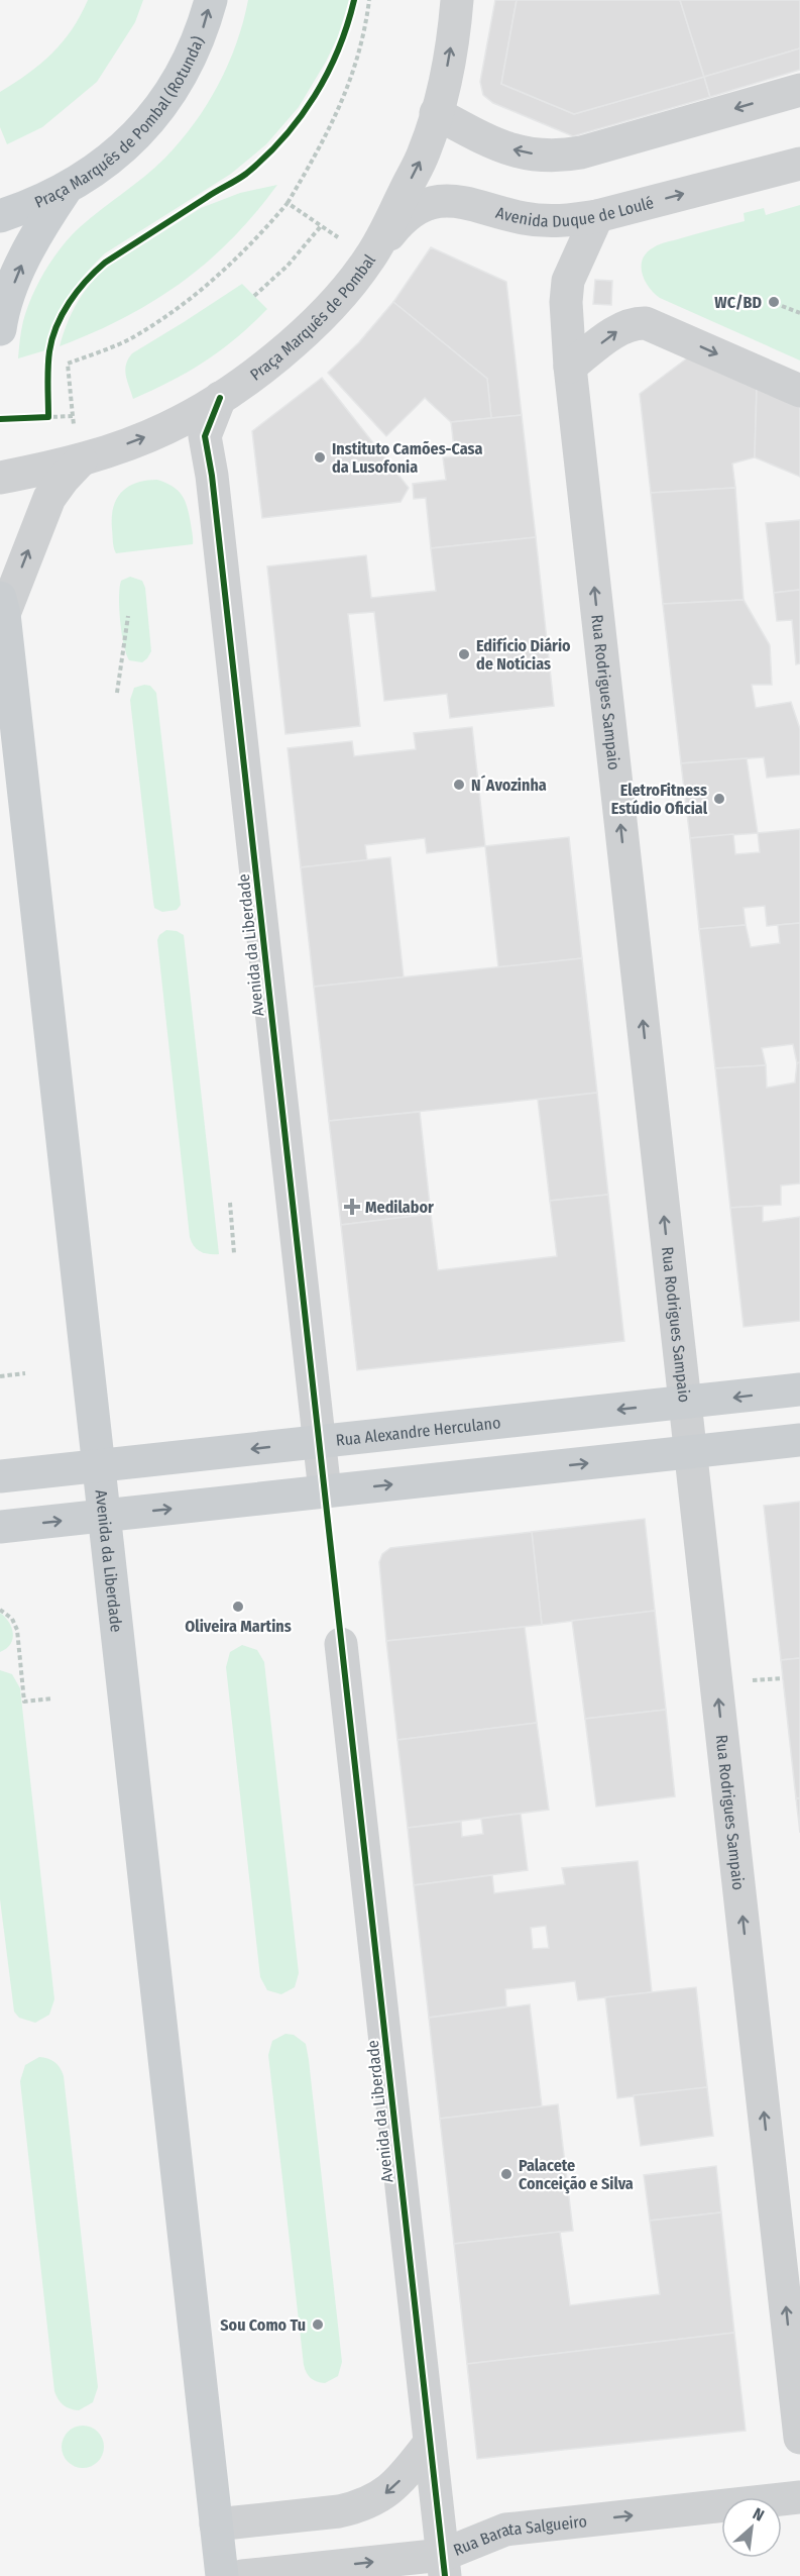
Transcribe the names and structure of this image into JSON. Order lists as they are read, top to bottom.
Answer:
{
  "streets": {
    "main road": ["Praça Marquês de Pombal (Rotunda)", "Avenida da Liberdade", "Rua Alexandre Herculano"],
    "street": [
      "Avenida Duque de Loulé",
      "Praça Marquês de Pombal",
      "Rua Rodrigues Sampaio",
      "Rua Barata Salgueiro"
    ]
  },
  "crossings": [
    ["Avenida Duque de Loulé", "Praça Marquês de Pombal"],
    ["Avenida Duque de Loulé", "Rua Rodrigues Sampaio"],
    ["Praça Marquês de Pombal", "Avenida da Liberdade"],
    ["Rua Rodrigues Sampaio", "Rua Alexandre Herculano"],
    ["Avenida da Liberdade", "Rua Alexandre Herculano"],
    ["Avenida da Liberdade", "Rua Barata Salgueiro"]
  ],
  "one_way": ["Praça Marquês de Pombal (Rotunda)", "Praça Marquês de Pombal", "Rua Rodrigues Sampaio"],
  "places": {
    "other": [
      "WC/BD",
      "Instituto Camões-Casa da Lusofonia",
      "Edifício Diário de Notícias",
      "N´Avozinha",
      "EletroFitness Estúdio Oficial",
      "Oliveira Martins",
      "Palacete Conceição e Silva",
      "Sou Como Tu"
    ],
    "health": ["Medilabor"]
  },
  "north": "top right"
}
